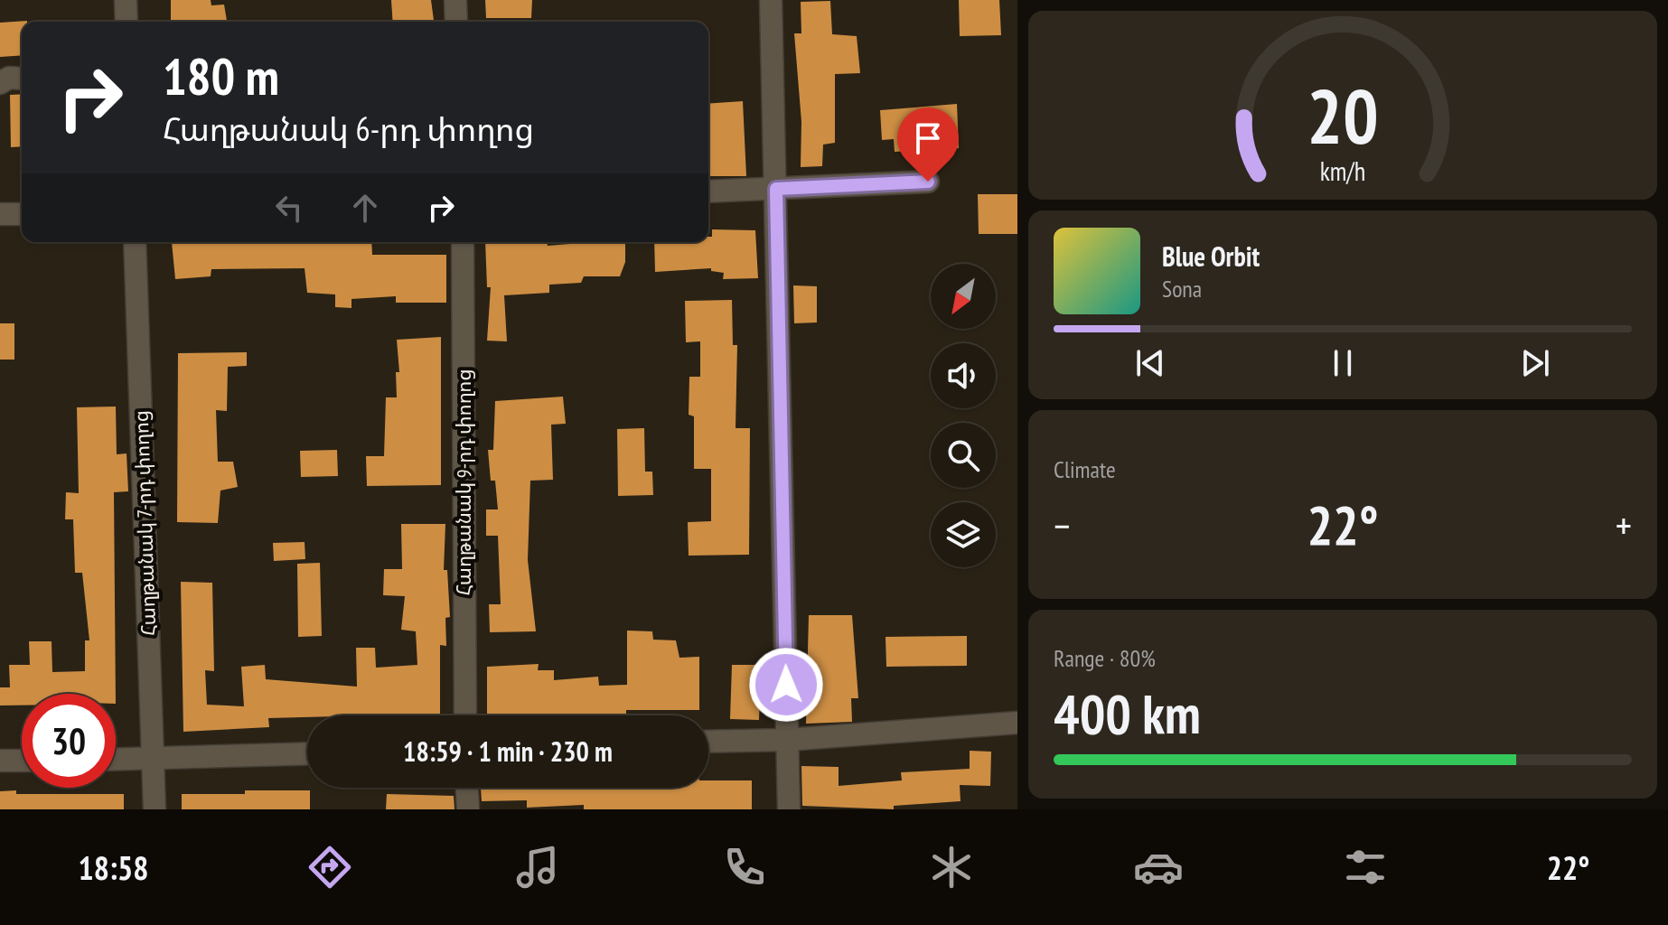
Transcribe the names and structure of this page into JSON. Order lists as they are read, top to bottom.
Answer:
{
  "streets": {
    "street": ["Հաղթանակ 9-րդ փողոց", "Հաղթանակ 7-րդ փողոց"]
  },
  "north": "bottom left",
  "page": {
    "turn": ["180 m", "Հաղթանակ 6-րդ փողոց"],
    "song": ["Blue Orbit", "Sona"],
    "tile": [
      "Climate",
      ["Range · 80%", "400 km"]
    ],
    "heat": ["−", "22°", "+"],
    "limit": "30",
    "trip": "18:59 · 1 min · 230 m",
    "tabs": ["18:58", "22°"],
    "gauge": ["20", "km/h"]
  }
}
